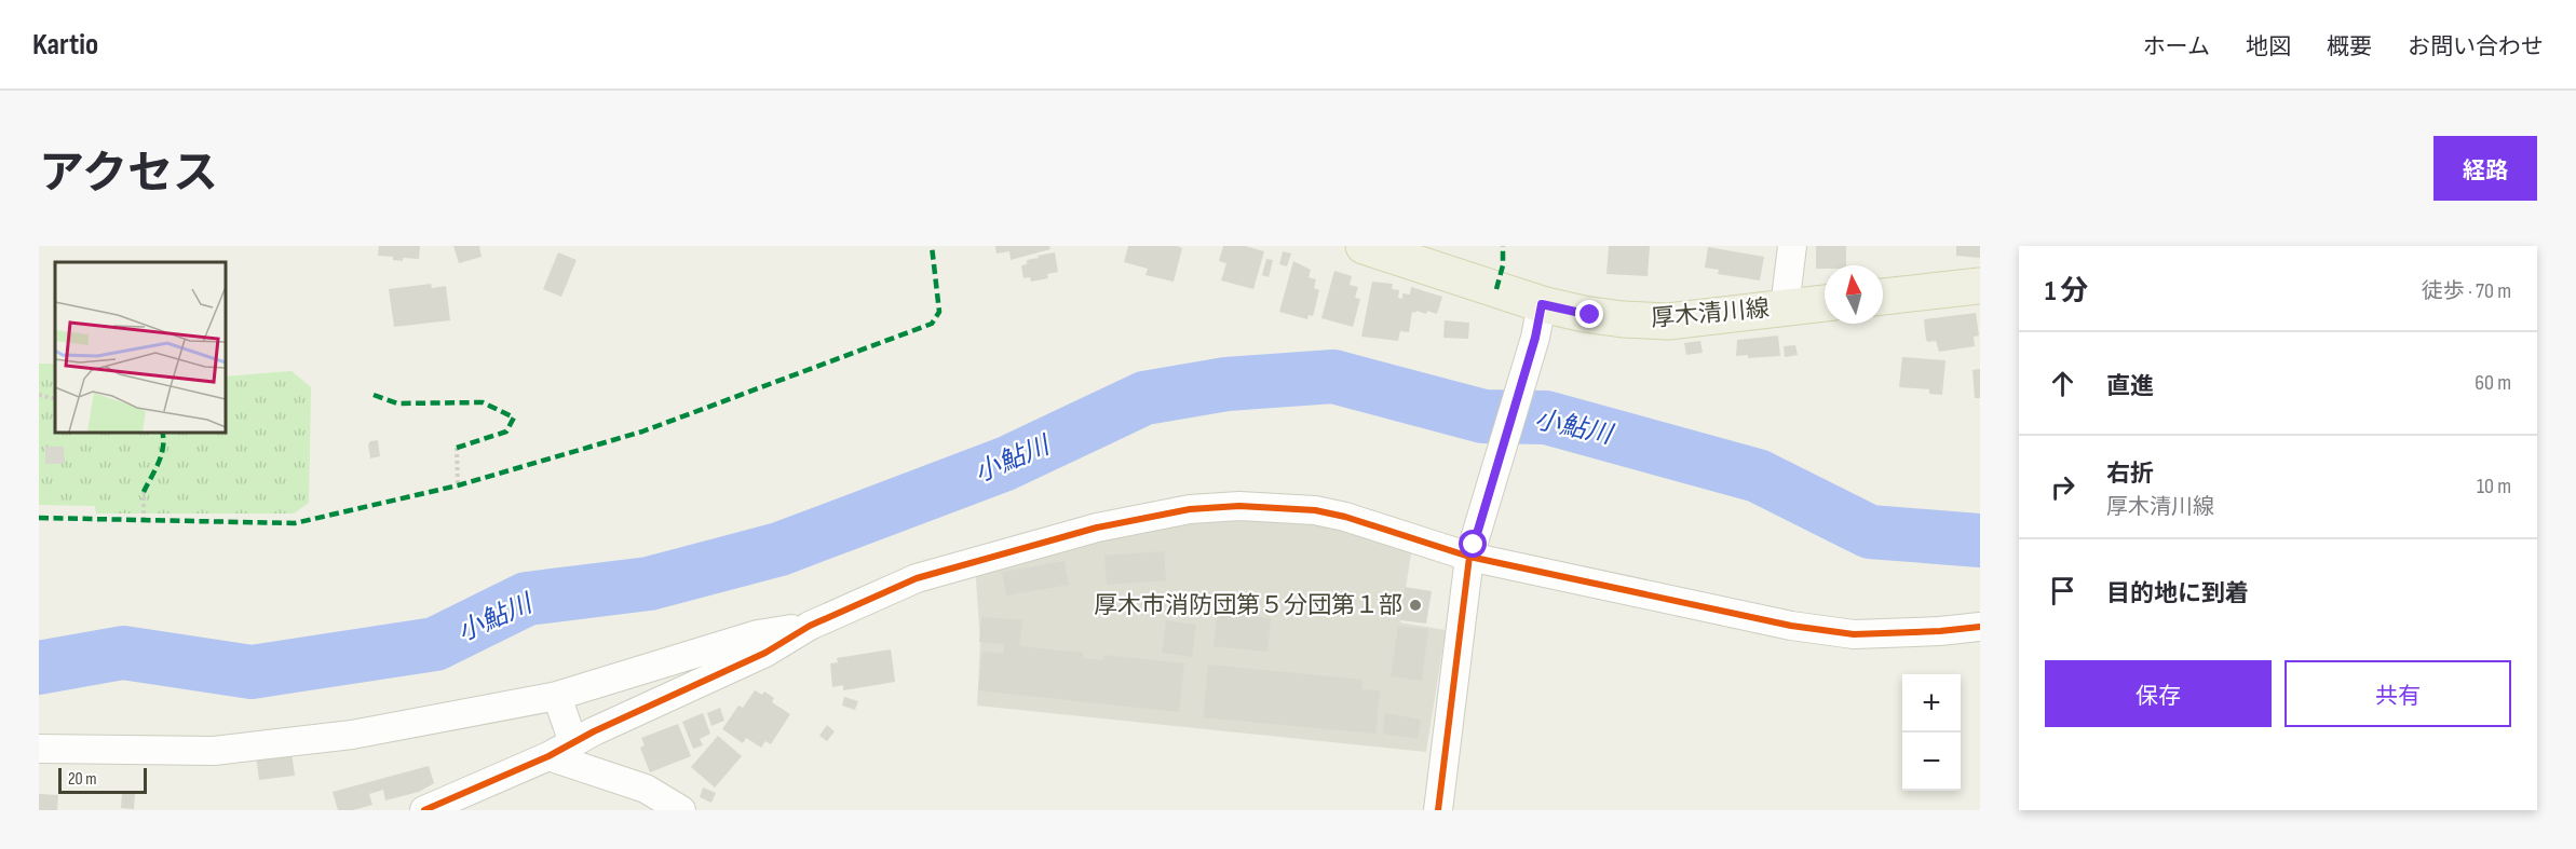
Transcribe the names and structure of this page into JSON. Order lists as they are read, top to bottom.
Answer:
{
  "streets": {
    "main road": ["厚木清川線"]
  },
  "water": ["小鮎川"],
  "places": ["厚木市消防団第５分団第１部"],
  "scale_bar": "20 m",
  "north": "top",
  "page": {
    "header": "Kartio",
    "nav": [
      "ホーム",
      "地図",
      "概要",
      "お問い合わせ"
    ],
    "title": "アクセス",
    "buttons": [
      "経路",
      ["保存", "共有"]
    ],
    "heading": ["1 分", "徒歩 · 70 m"],
    "list": [
      ["直進", "60 m"],
      ["右折", "厚木清川線", "10 m"],
      "目的地に到着"
    ],
    "map_buttons": ["+", "−"],
    "scale": "20 m"
  }
}
